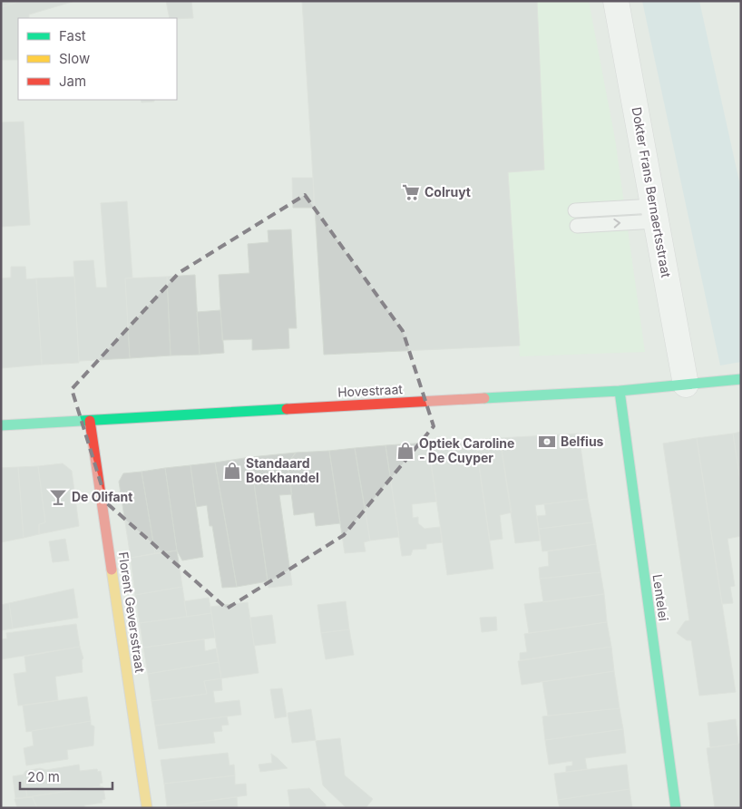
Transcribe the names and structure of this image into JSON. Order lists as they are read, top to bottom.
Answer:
{
  "streets": {
    "street": [
      "Dokter Frans Bernaertsstraat",
      "Hovestraat",
      "Lentelei",
      "Florent Geversstraat"
    ]
  },
  "crossings": [
    ["Dokter Frans Bernaertsstraat", "Hovestraat"],
    ["Hovestraat", "Lentelei"],
    ["Hovestraat", "Florent Geversstraat"]
  ],
  "places": {
    "supermarket": ["Colruyt"],
    "bank": ["Belfius"],
    "shop": ["Optiek Caroline - De Cuyper", "Standaard Boekhandel"],
    "bar": ["De Olifant"]
  },
  "legend": ["Fast", "Slow", "Jam"],
  "scale_bar": "20 m"
}
